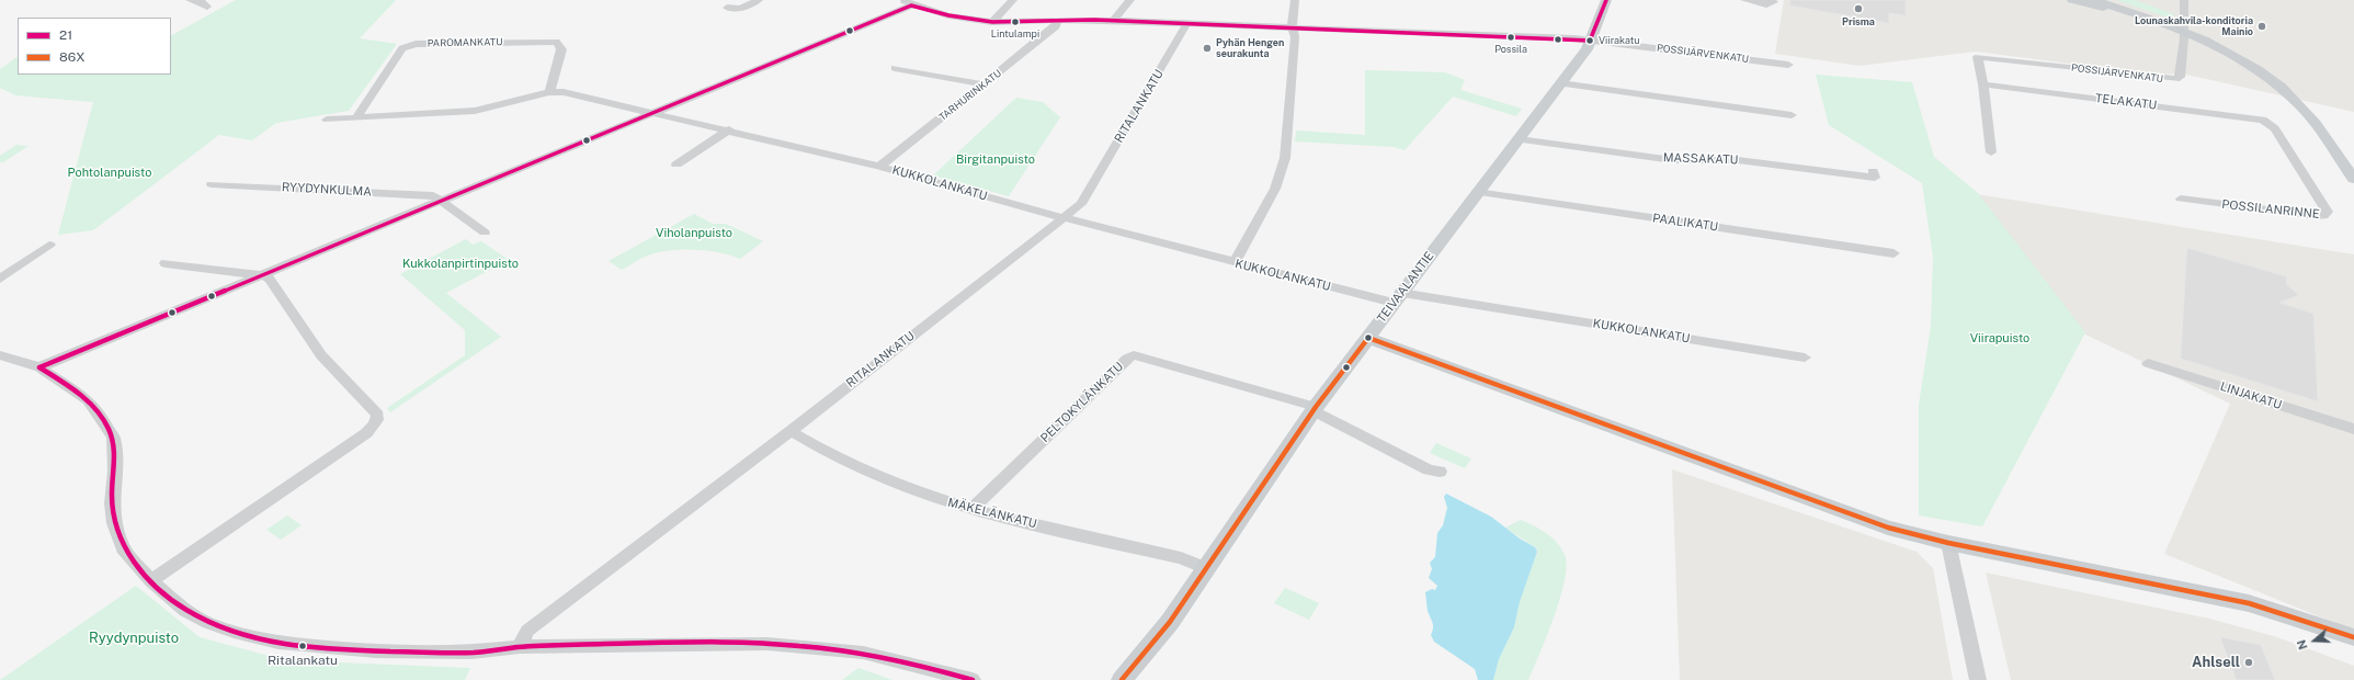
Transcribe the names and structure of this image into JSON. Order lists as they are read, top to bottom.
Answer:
{
  "streets": {
    "main road": ["TEIVAALANTIE"],
    "street": [
      "PAROMANKATU",
      "POSSIJÄRVENKATU",
      "TARHURINKATU",
      "TELAKATU",
      "RITALANKATU",
      "MASSAKATU",
      "KUKKOLANKATU",
      "RYYDYNKULMA",
      "POSSILANRINNE",
      "PAALIKATU",
      "LINJAKATU",
      "PELTOKYLÄNKATU",
      "MÄKELÄNKATU"
    ]
  },
  "crossings": [
    ["PAROMANKATU", "KUKKOLANKATU"],
    ["POSSIJÄRVENKATU", "TARHURINKATU"],
    ["POSSIJÄRVENKATU", "TELAKATU"],
    ["POSSIJÄRVENKATU", "RITALANKATU"],
    ["POSSIJÄRVENKATU", "TEIVAALANTIE"],
    ["TARHURINKATU", "KUKKOLANKATU"],
    ["TELAKATU", "POSSILANRINNE"],
    ["RITALANKATU", "KUKKOLANKATU"],
    ["RITALANKATU", "MÄKELÄNKATU"],
    ["MASSAKATU", "TEIVAALANTIE"],
    ["KUKKOLANKATU", "TEIVAALANTIE"],
    ["PAALIKATU", "TEIVAALANTIE"],
    ["TEIVAALANTIE", "PELTOKYLÄNKATU"],
    ["TEIVAALANTIE", "MÄKELÄNKATU"],
    ["PELTOKYLÄNKATU", "MÄKELÄNKATU"]
  ],
  "parks": [
    "Birgitanpuisto",
    "Pohtolanpuisto",
    "Viholanpuisto",
    "Kukkolanpirtinpuisto",
    "Viirapuisto",
    "Ryydynpuisto"
  ],
  "places": [
    "Prisma",
    "Lintulampi",
    "Lounaskahvila-konditoria Mainio",
    "Possila",
    "Viirakatu",
    "Pyhän Hengen seurakunta",
    "Ritalankatu",
    "Ahlsell"
  ],
  "lines": ["transit line 21", "transit line 86X"],
  "legend": ["21", "86X"],
  "north": "left"
}
